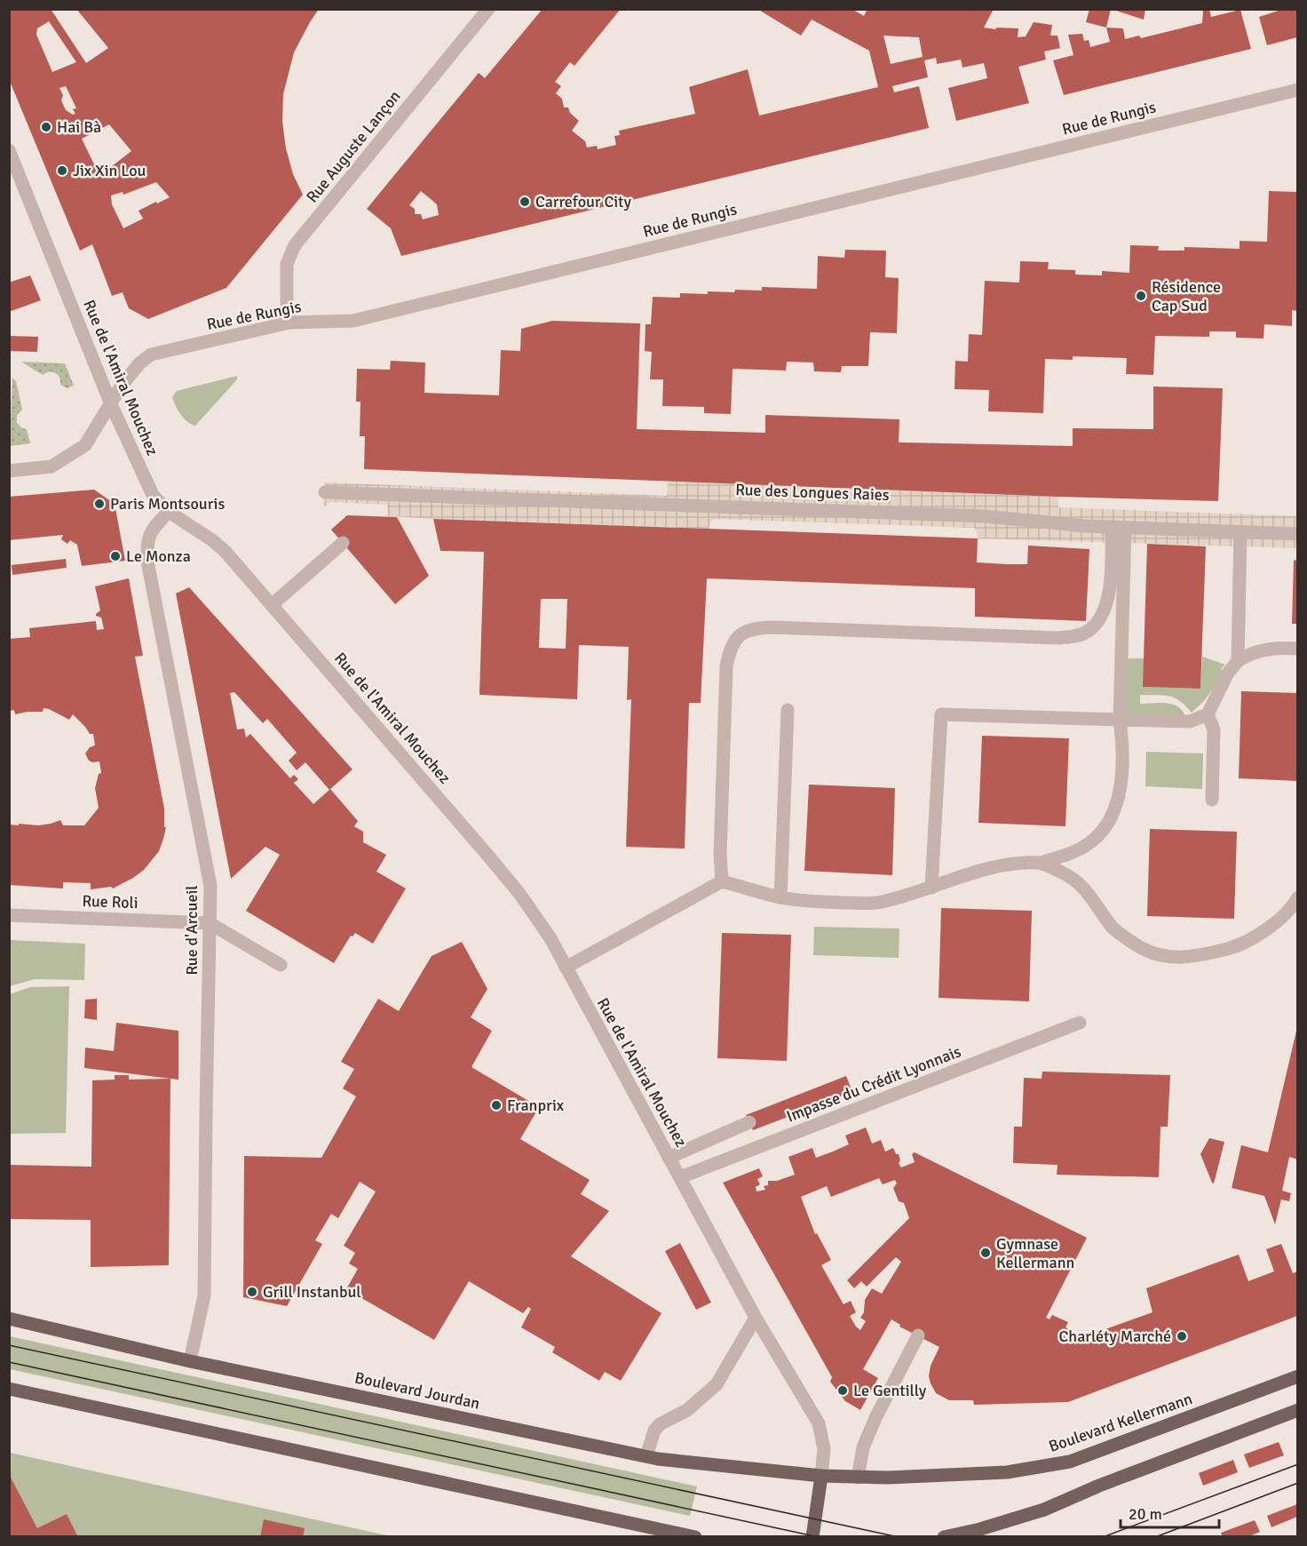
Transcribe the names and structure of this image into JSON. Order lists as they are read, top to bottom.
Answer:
{
  "streets": {
    "main road": ["Boulevard Jourdan", "Boulevard Kellermann"],
    "street": [
      "Rue de Rungis",
      "Rue Auguste Lançon",
      "Rue de l'Amiral Mouchez",
      "Rue des Longues Raies",
      "Rue Roli",
      "Rue d'Arcueil",
      "Impasse du Crédit Lyonnais"
    ]
  },
  "crossings": [
    ["Rue de Rungis", "Rue Auguste Lançon"],
    ["Rue de Rungis", "Rue de l'Amiral Mouchez"],
    ["Rue de l'Amiral Mouchez", "Rue d'Arcueil"],
    ["Rue de l'Amiral Mouchez", "Impasse du Crédit Lyonnais"],
    ["Rue de l'Amiral Mouchez", "Boulevard Jourdan"],
    ["Rue de l'Amiral Mouchez", "Boulevard Kellermann"],
    ["Rue Roli", "Rue d'Arcueil"],
    ["Rue d'Arcueil", "Boulevard Jourdan"],
    ["Boulevard Jourdan", "Boulevard Kellermann"]
  ],
  "places": [
    "Hai Bà",
    "Jix Xin Lou",
    "Carrefour City",
    "Résidence Cap Sud",
    "Paris Montsouris",
    "Le Monza",
    "Franprix",
    "Gymnase Kellermann",
    "Grill Instanbul",
    "Charléty Marché",
    "Le Gentilly"
  ],
  "scale_bar": "20 m"
}
